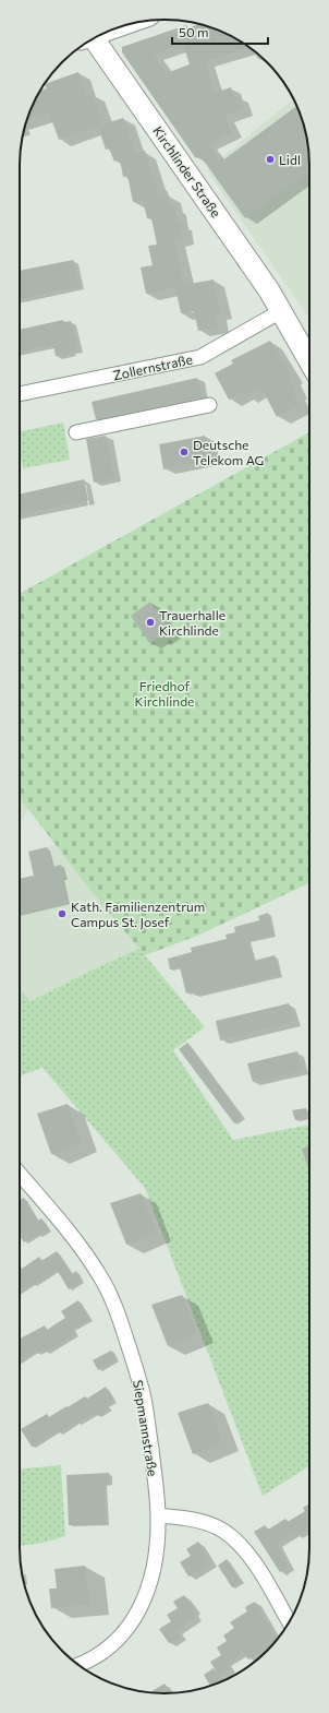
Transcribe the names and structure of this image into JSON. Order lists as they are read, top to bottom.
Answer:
{
  "streets": {
    "main road": ["Kirchlinder Straße"],
    "street": ["Zollernstraße", "Siepmannstraße"]
  },
  "crossings": [
    ["Kirchlinder Straße", "Zollernstraße"]
  ],
  "parks": ["Friedhof Kirchlinde"],
  "places": [
    "Lidl",
    "Deutsche Telekom AG",
    "Trauerhalle Kirchlinde",
    "Kath. Familienzentrum Campus St. Josef"
  ],
  "scale_bar": "50 m"
}
